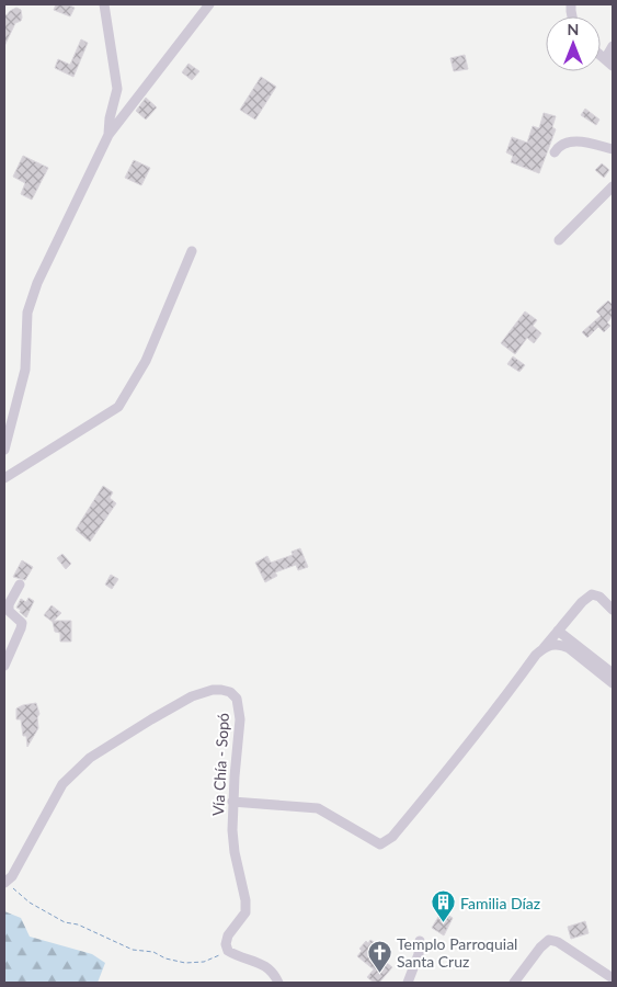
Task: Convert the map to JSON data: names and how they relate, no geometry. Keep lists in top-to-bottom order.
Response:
{
  "streets": {
    "street": ["Vía Chía - Sopó"]
  },
  "places": {
    "building": ["Familia Díaz"],
    "church": ["Templo Parroquial Santa Cruz"]
  },
  "north": "top"
}
